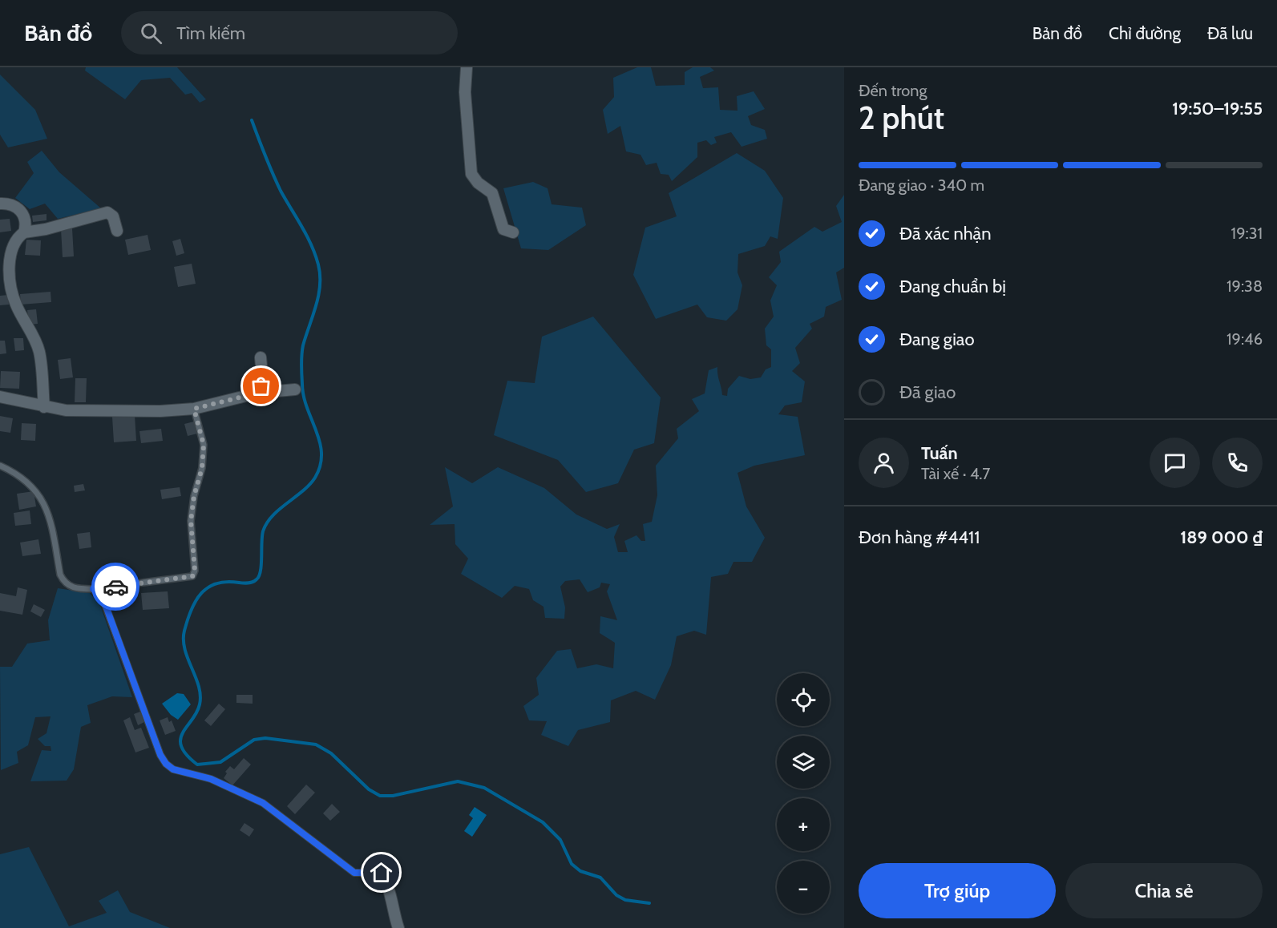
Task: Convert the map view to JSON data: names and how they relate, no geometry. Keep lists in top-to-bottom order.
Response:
{
  "page": {
    "header": "Bản đồ",
    "search": "Tìm kiếm",
    "nav": ["Bản đồ", "Chỉ đường", "Đã lưu"],
    "heading": ["2 phút", "Đến trong", "19:50–19:55"],
    "panel": [
      "Tuấn",
      "Tài xế · 4.7",
      "Đơn hàng #4411",
      "189 000 ₫"
    ],
    "bar": "Đang giao · 340 m",
    "list": [
      ["Đã xác nhận", "19:31"],
      ["Đang chuẩn bị", "19:38"],
      ["Đang giao", "19:46"],
      "Đã giao"
    ],
    "map_buttons": ["+", "−"],
    "buttons": ["Trợ giúp", "Chia sẻ"]
  }
}
